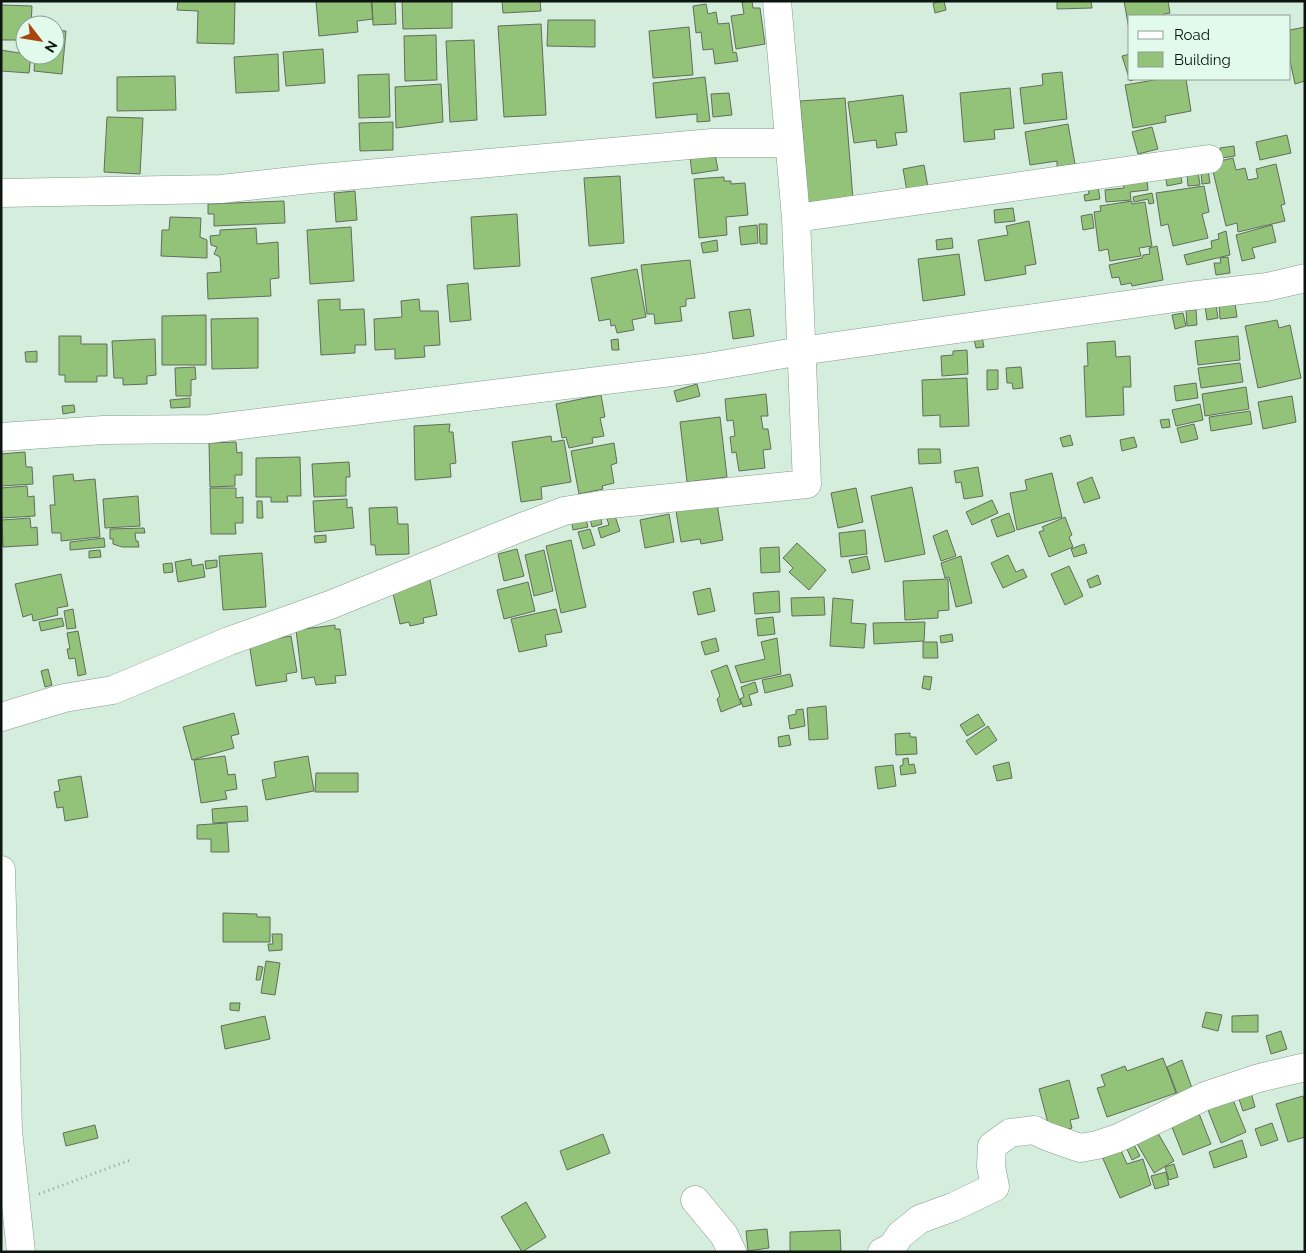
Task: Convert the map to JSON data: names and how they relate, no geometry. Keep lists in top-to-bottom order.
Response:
{
  "legend": ["Road", "Building"],
  "north": "bottom right"
}
